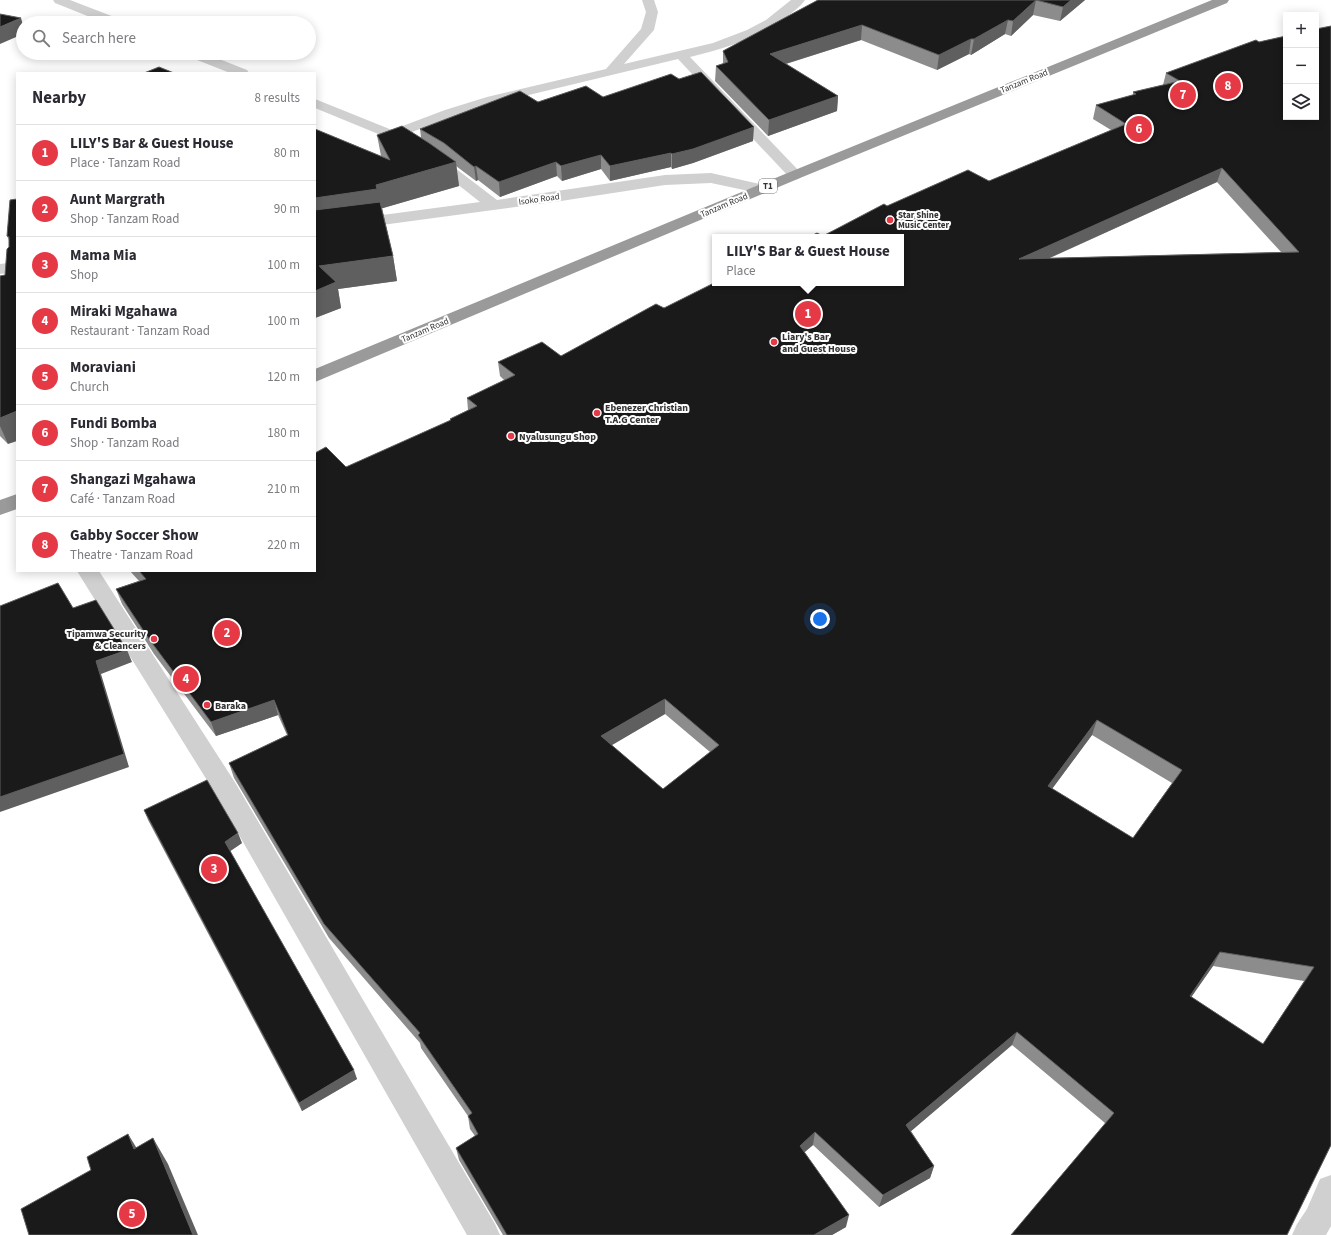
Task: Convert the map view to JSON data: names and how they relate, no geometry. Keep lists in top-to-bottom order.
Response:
{
  "streets": {
    "highway": ["Tanzam Road", "T1"],
    "street": ["Isoko Road"]
  },
  "crossings": [
    ["Tanzam Road", "Isoko Road"]
  ],
  "places": [
    "Star Shine Music Center",
    "Liary's Bar and Guest House",
    "Ebenezer Christian T.A.G Center",
    "Nyalusungu Shop",
    "Tipamwa Security & Cleancers",
    "Baraka"
  ],
  "page": {
    "map_buttons": ["+", "−"],
    "search": "Search here",
    "pins": [
      "8",
      "7",
      "6",
      "1",
      "2",
      "4",
      "3",
      "5"
    ],
    "heading": ["Nearby", "8 results"],
    "list": [
      {
        "mark": "1",
        "name": "LILY'S Bar & Guest House",
        "note": "Place · Tanzam Road",
        "value": "80 m"
      },
      {
        "mark": "2",
        "name": "Aunt Margrath",
        "note": "Shop · Tanzam Road",
        "value": "90 m"
      },
      {
        "mark": "3",
        "name": "Mama Mia",
        "note": "Shop",
        "value": "100 m"
      },
      {
        "mark": "4",
        "name": "Miraki Mgahawa",
        "note": "Restaurant · Tanzam Road",
        "value": "100 m"
      },
      {
        "mark": "5",
        "name": "Moraviani",
        "note": "Church",
        "value": "120 m"
      },
      {
        "mark": "6",
        "name": "Fundi Bomba",
        "note": "Shop · Tanzam Road",
        "value": "180 m"
      },
      {
        "mark": "7",
        "name": "Shangazi Mgahawa",
        "note": "Café · Tanzam Road",
        "value": "210 m"
      },
      {
        "mark": "8",
        "name": "Gabby Soccer Show",
        "note": "Theatre · Tanzam Road",
        "value": "220 m"
      }
    ],
    "popup": ["LILY'S Bar & Guest House", "Place"]
  }
}
